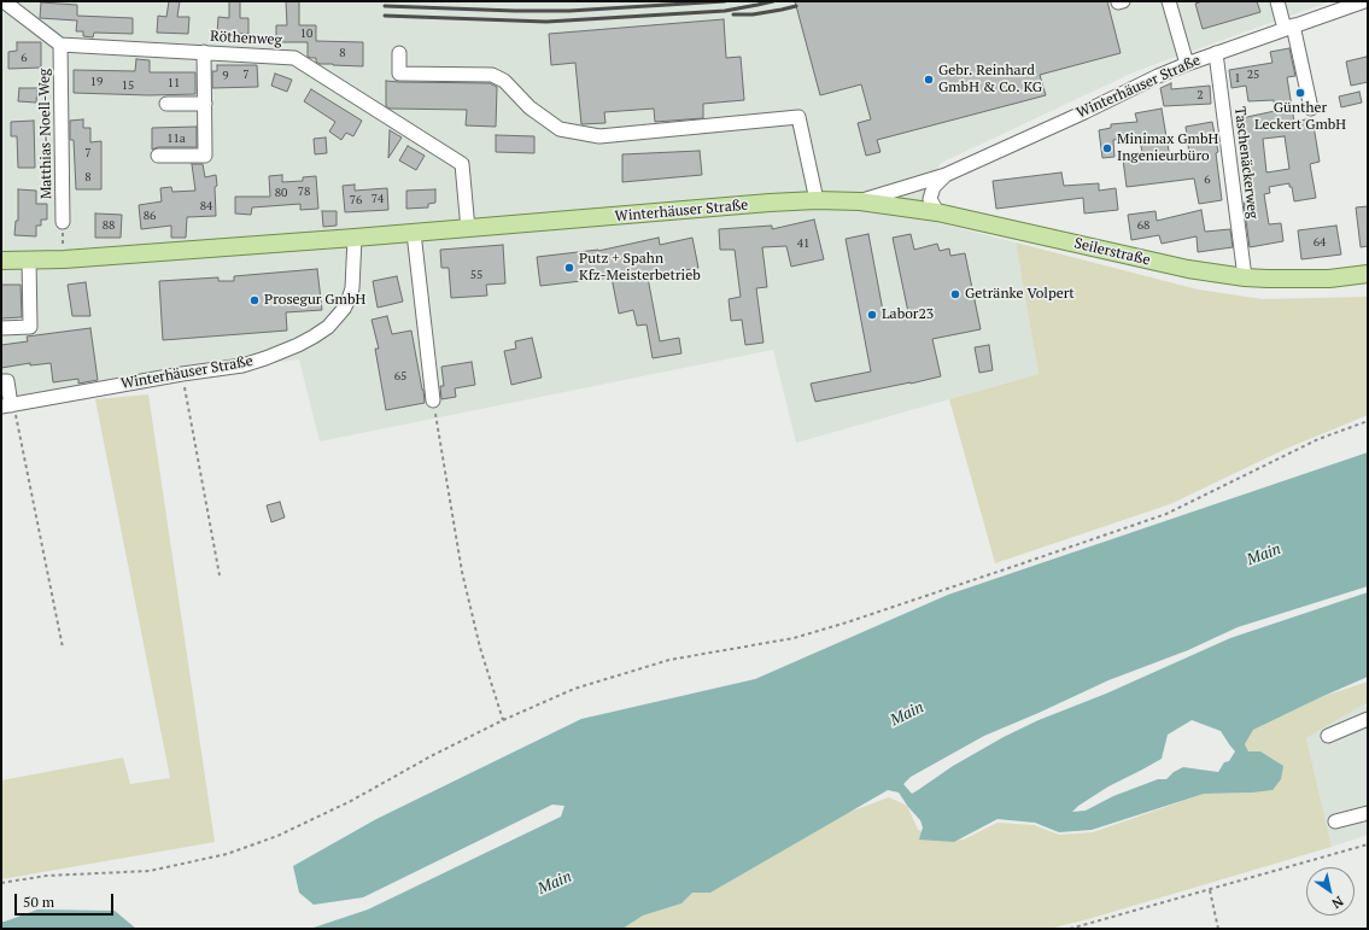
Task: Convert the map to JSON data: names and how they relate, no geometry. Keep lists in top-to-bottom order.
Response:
{
  "streets": {
    "main road": ["Winterhäuser Straße", "Seilerstraße"],
    "street": ["Röthenweg", "Matthias-Noell-Weg", "Taschenäckerweg"]
  },
  "crossings": [
    ["Röthenweg", "Winterhäuser Straße"],
    ["Röthenweg", "Matthias-Noell-Weg"],
    ["Winterhäuser Straße", "Taschenäckerweg"],
    ["Winterhäuser Straße", "Seilerstraße"],
    ["Taschenäckerweg", "Seilerstraße"]
  ],
  "water": ["Main"],
  "places": [
    "Gebr. Reinhard GmbH & Co. KG",
    "Günther Leckert GmbH",
    "Minimax GmbH Ingenieurbüro",
    "Putz + Spahn Kfz-Meisterbetrieb",
    "Getränke Volpert",
    "Prosegur GmbH",
    "Labor23"
  ],
  "house_numbers": [
    "10",
    "8",
    "6",
    "7",
    "25",
    "9",
    "1",
    "19",
    "11",
    "15",
    "2",
    "11a",
    "7",
    "8",
    "6",
    "78",
    "80",
    "74",
    "76",
    "84",
    "86",
    "88",
    "68",
    "64",
    "41",
    "55",
    "65"
  ],
  "scale_bar": "50 m",
  "north": "bottom right"
}
